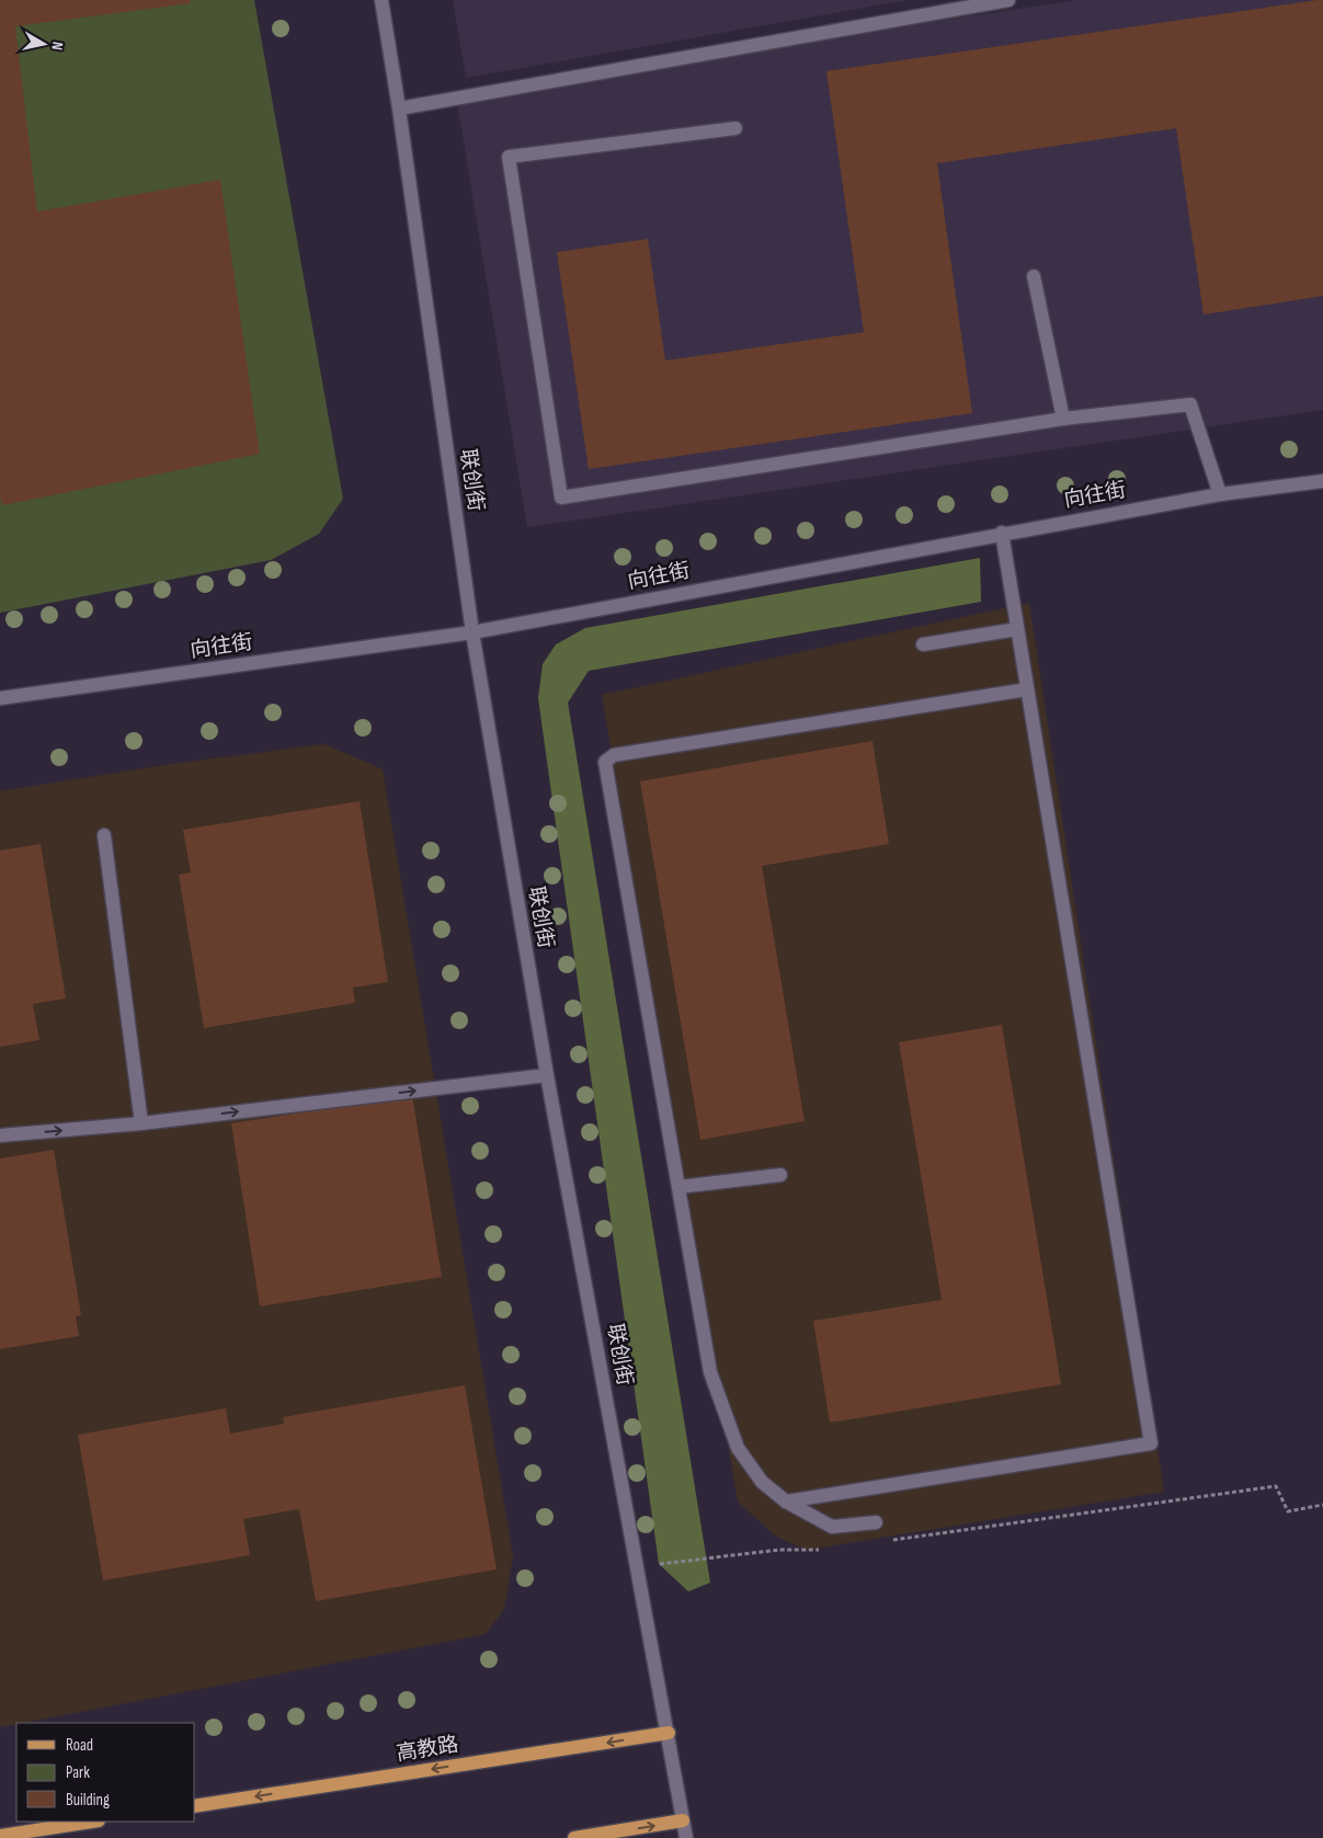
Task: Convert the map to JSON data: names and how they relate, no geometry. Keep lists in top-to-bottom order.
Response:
{
  "streets": {
    "main road": ["高教路"],
    "street": ["联创街", "向往街"]
  },
  "crossings": [
    ["联创街", "向往街"],
    ["联创街", "高教路"]
  ],
  "one_way": ["高教路"],
  "legend": ["Road", "Park", "Building"],
  "north": "right"
}
